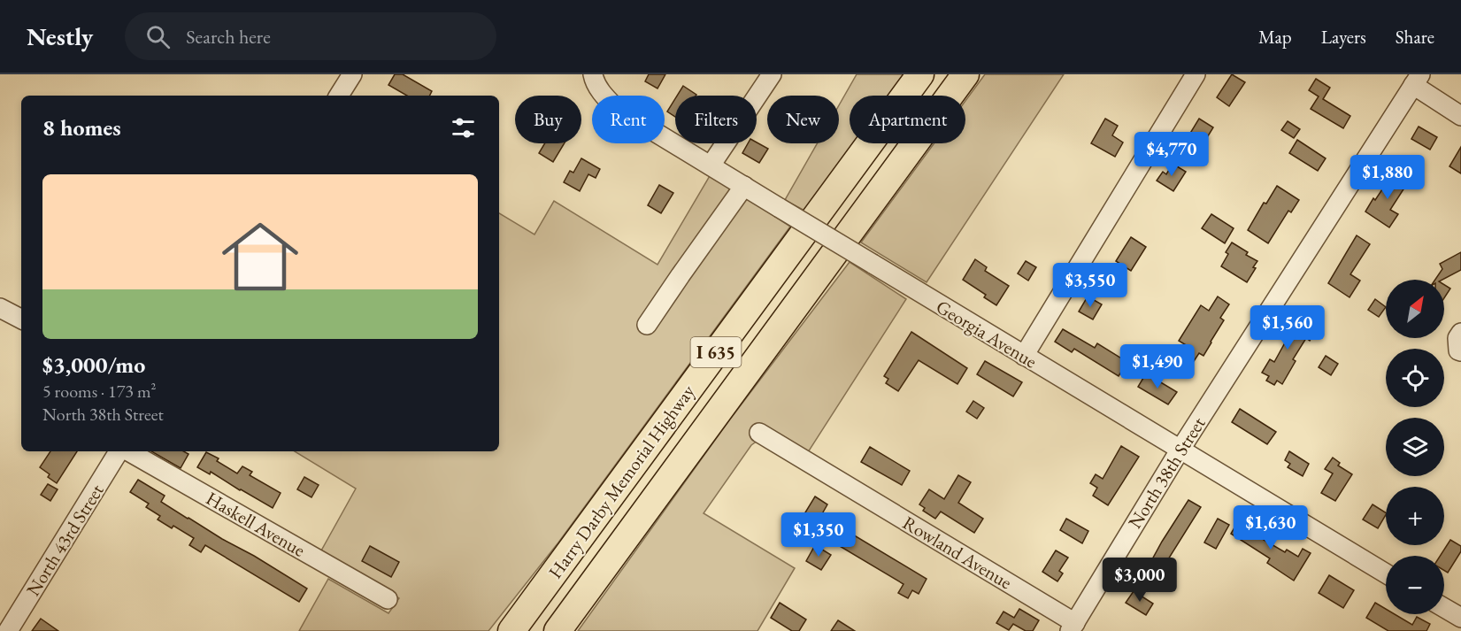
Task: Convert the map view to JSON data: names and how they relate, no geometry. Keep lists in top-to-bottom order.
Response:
{
  "streets": {
    "highway": ["I 635", "Harry Darby Memorial Highway"],
    "street": [
      "Georgia Avenue",
      "North 38th Street",
      "Haskell Avenue",
      "North 43rd Street",
      "Rowland Avenue"
    ]
  },
  "crossings": [
    ["Georgia Avenue", "North 38th Street"],
    ["North 38th Street", "Rowland Avenue"]
  ],
  "north": "top right",
  "page": {
    "header": "Nestly",
    "search": "Search here",
    "nav": ["Map", "Layers", "Share"],
    "chip": [
      "Buy",
      "Rent",
      "Filters",
      "New",
      "Apartment"
    ],
    "heading": "8 homes",
    "price": [
      "$4,770",
      "$1,880",
      "$3,550",
      "$1,560",
      "$1,490",
      "$1,630",
      "$1,350",
      "$3,000"
    ],
    "list": [
      {
        "name": "$3,000/mo",
        "note": "5 rooms · 173 m² · North 38th Street"
      }
    ],
    "map_buttons": ["+", "−"]
  }
}
